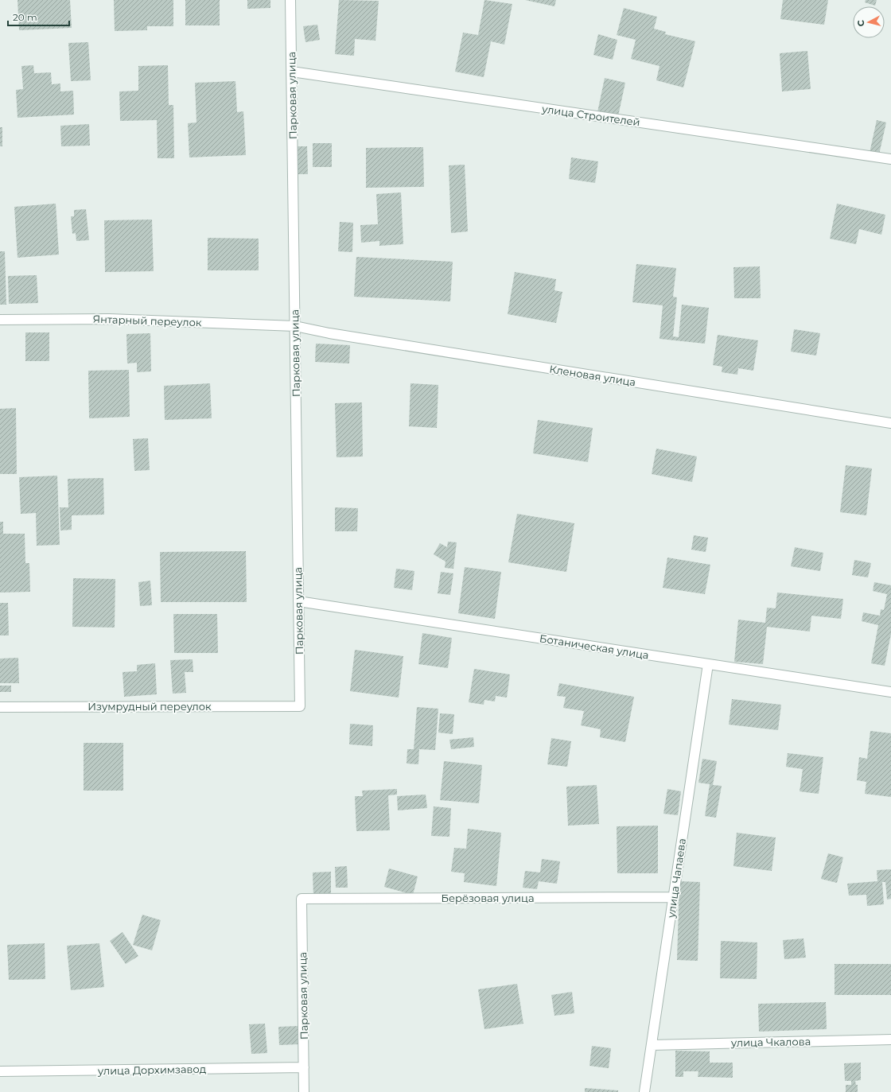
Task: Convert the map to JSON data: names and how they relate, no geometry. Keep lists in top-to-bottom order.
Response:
{
  "streets": {
    "street": [
      "Парковая улица",
      "улица Строителей",
      "Янтарный переулок",
      "Кленовая улица",
      "Ботаническая улица",
      "Изумрудный переулок",
      "улица Чапаева",
      "Берёзовая улица",
      "улица Чкалова",
      "улица Дорхимзавод"
    ]
  },
  "crossings": [
    ["Парковая улица", "улица Строителей"],
    ["Парковая улица", "Янтарный переулок"],
    ["Парковая улица", "Кленовая улица"],
    ["Парковая улица", "Ботаническая улица"],
    ["Парковая улица", "Изумрудный переулок"],
    ["Парковая улица", "Берёзовая улица"],
    ["Парковая улица", "улица Дорхимзавод"],
    ["Янтарный переулок", "Кленовая улица"],
    ["Ботаническая улица", "улица Чапаева"],
    ["улица Чапаева", "Берёзовая улица"],
    ["улица Чапаева", "улица Чкалова"]
  ],
  "scale_bar": "20 m",
  "north": "left"
}
